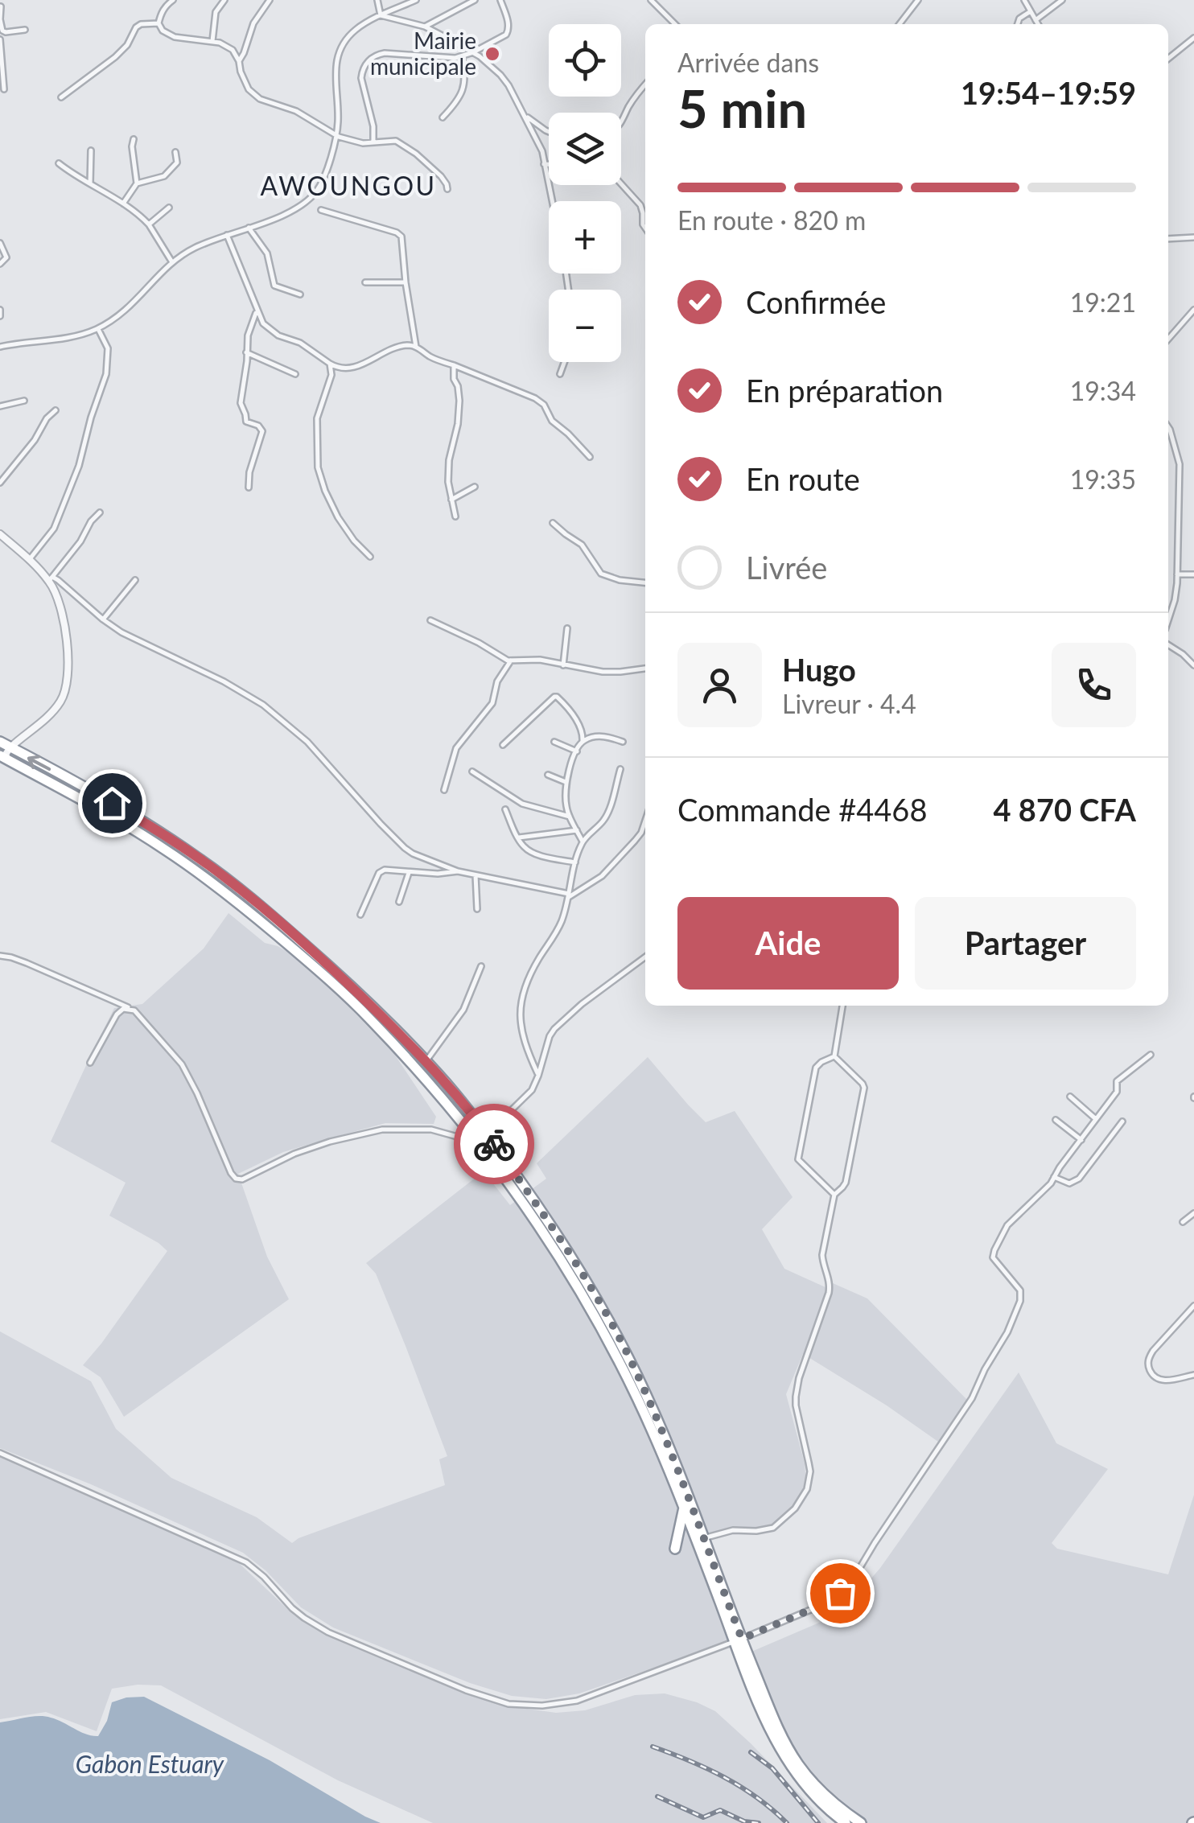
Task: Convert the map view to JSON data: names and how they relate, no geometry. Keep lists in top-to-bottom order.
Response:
{
  "districts": ["AWOUNGOU"],
  "water": ["Gabon Estuary"],
  "places": ["Mairie municipale"],
  "page": {
    "map_buttons": ["+", "−"],
    "heading": ["5 min", "Arrivée dans", "19:54–19:59"],
    "panel": [
      "Hugo",
      "Livreur · 4.4",
      "Commande #4468",
      "4 870 CFA"
    ],
    "bar": "En route · 820 m",
    "list": [
      ["Confirmée", "19:21"],
      ["En préparation", "19:34"],
      ["En route", "19:35"],
      "Livrée"
    ],
    "buttons": ["Aide", "Partager"]
  }
}
